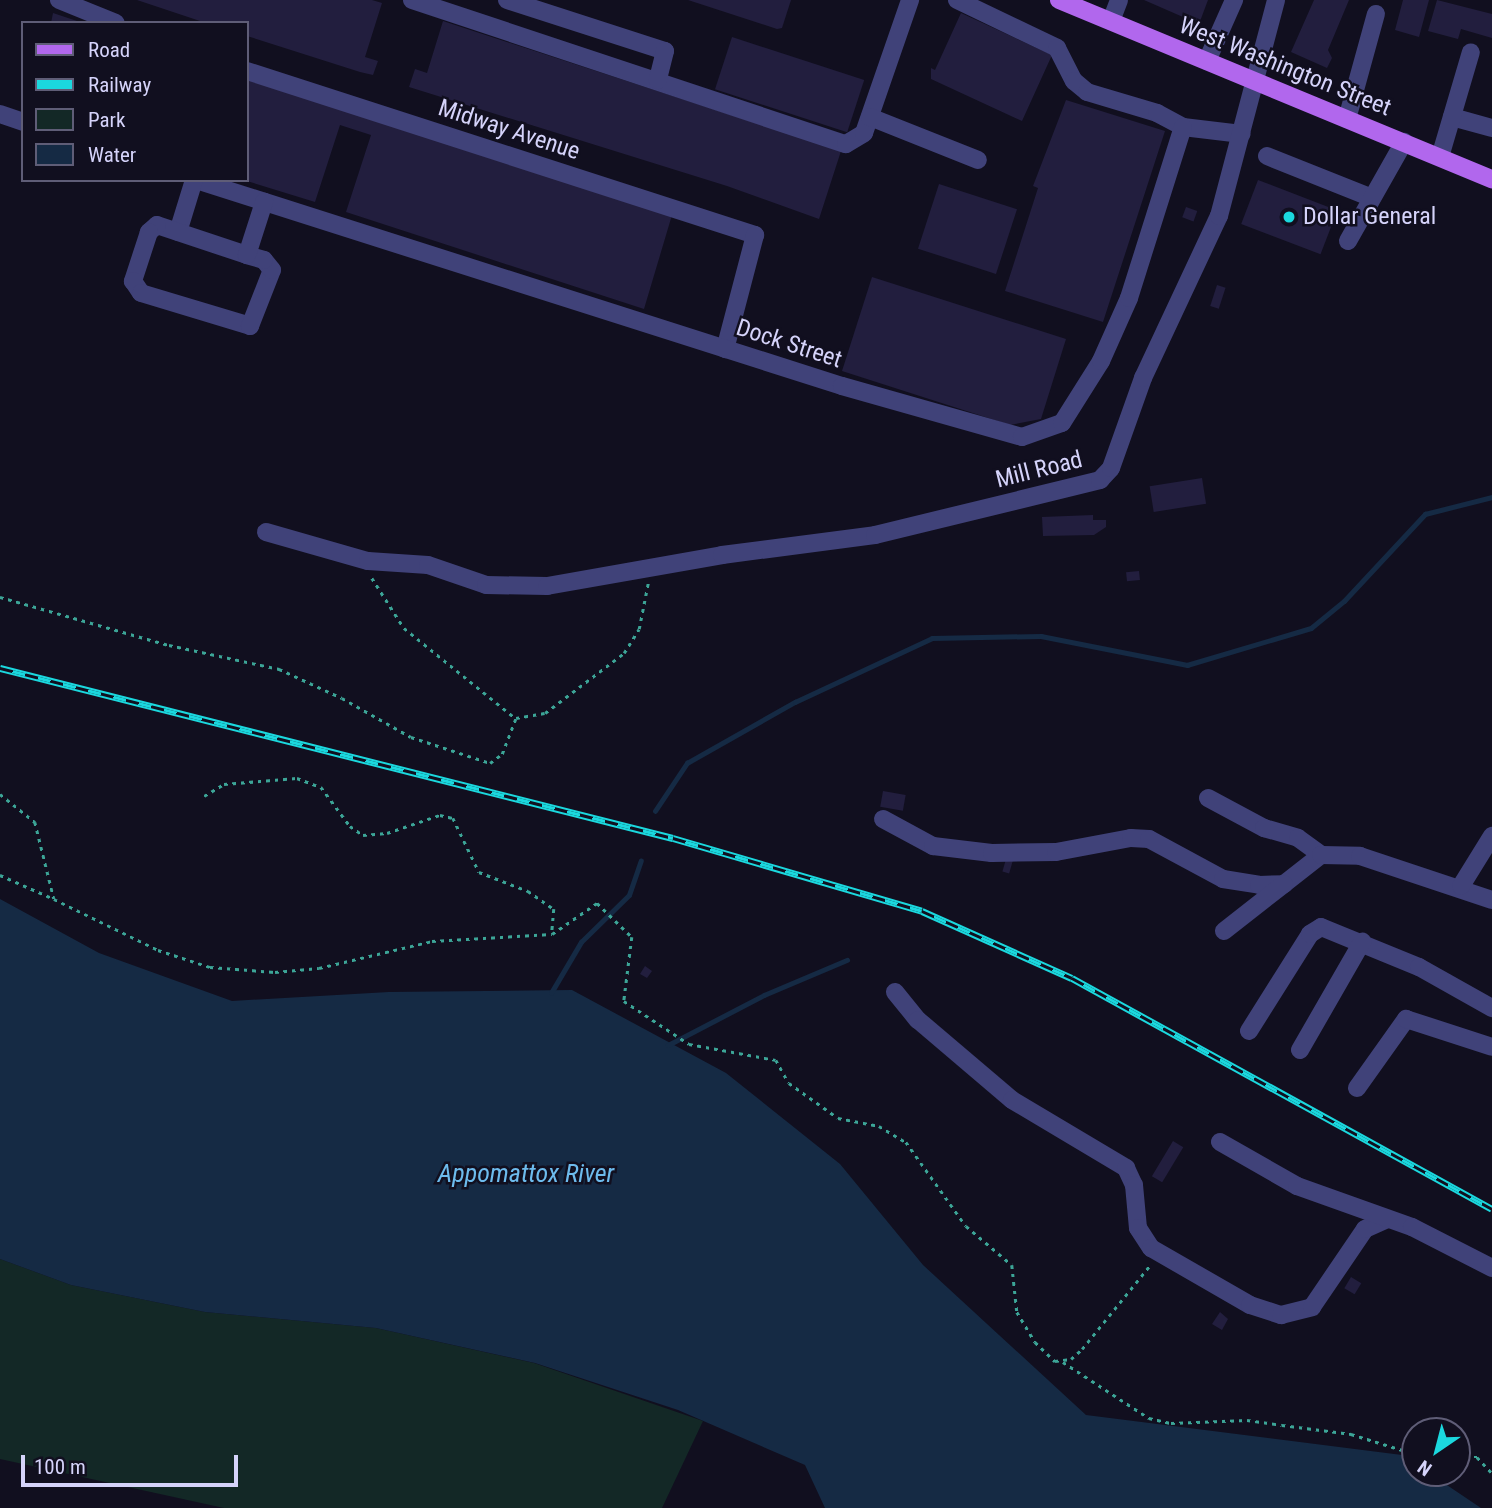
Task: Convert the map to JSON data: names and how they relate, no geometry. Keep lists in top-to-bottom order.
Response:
{
  "streets": {
    "main road": ["West Washington Street"],
    "street": ["Midway Avenue", "Dock Street", "Mill Road"]
  },
  "crossings": [
    ["West Washington Street", "Mill Road"],
    ["Midway Avenue", "Dock Street"]
  ],
  "water": ["Appomattox River"],
  "places": ["Dollar General"],
  "legend": [
    "Road",
    "Railway",
    "Park",
    "Water"
  ],
  "scale_bar": "100 m",
  "north": "bottom left"
}
